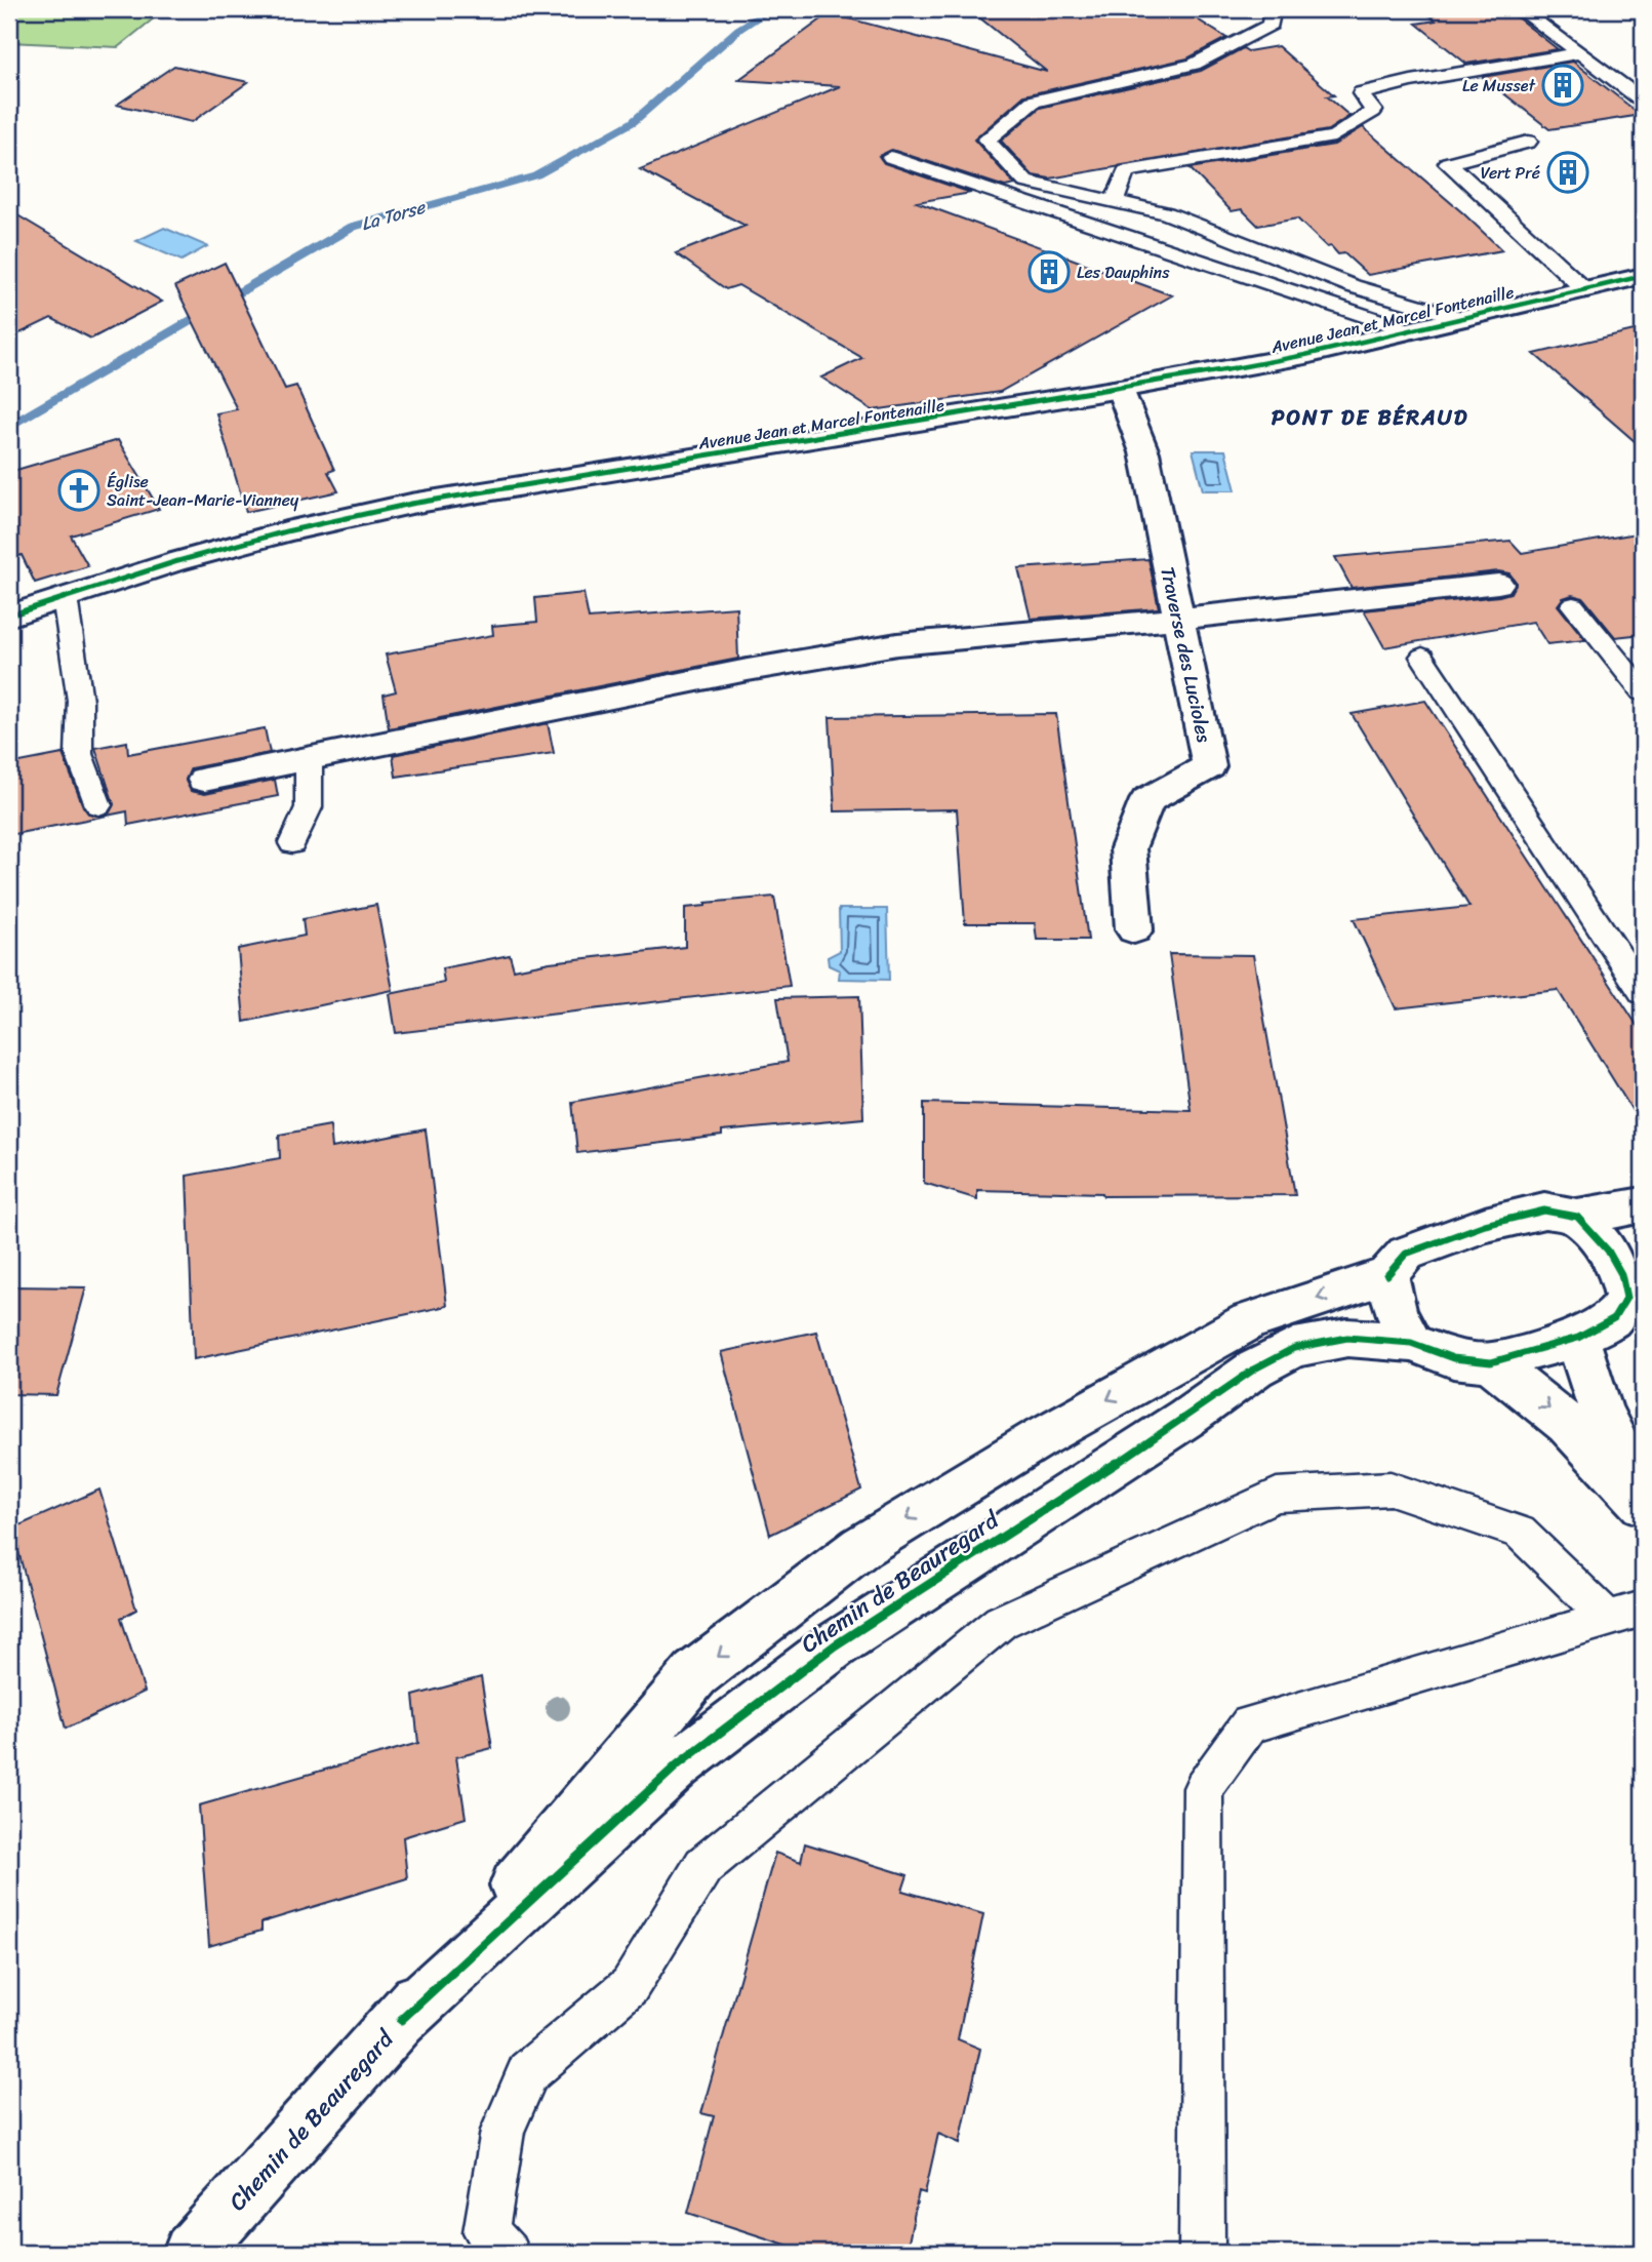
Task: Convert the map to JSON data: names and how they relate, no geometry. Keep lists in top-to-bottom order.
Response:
{
  "streets": {
    "street": ["Avenue Jean et Marcel Fontenaille", "Traverse des Lucioles", "Chemin de Beauregard"]
  },
  "crossings": [
    ["Avenue Jean et Marcel Fontenaille", "Traverse des Lucioles"]
  ],
  "districts": ["PONT DE BÉRAUD"],
  "water": ["La Torse"],
  "places": {
    "building": ["Le Musset", "Vert Pré", "Les Dauphins"],
    "church": ["Église Saint-Jean-Marie-Vianney"]
  }
}
